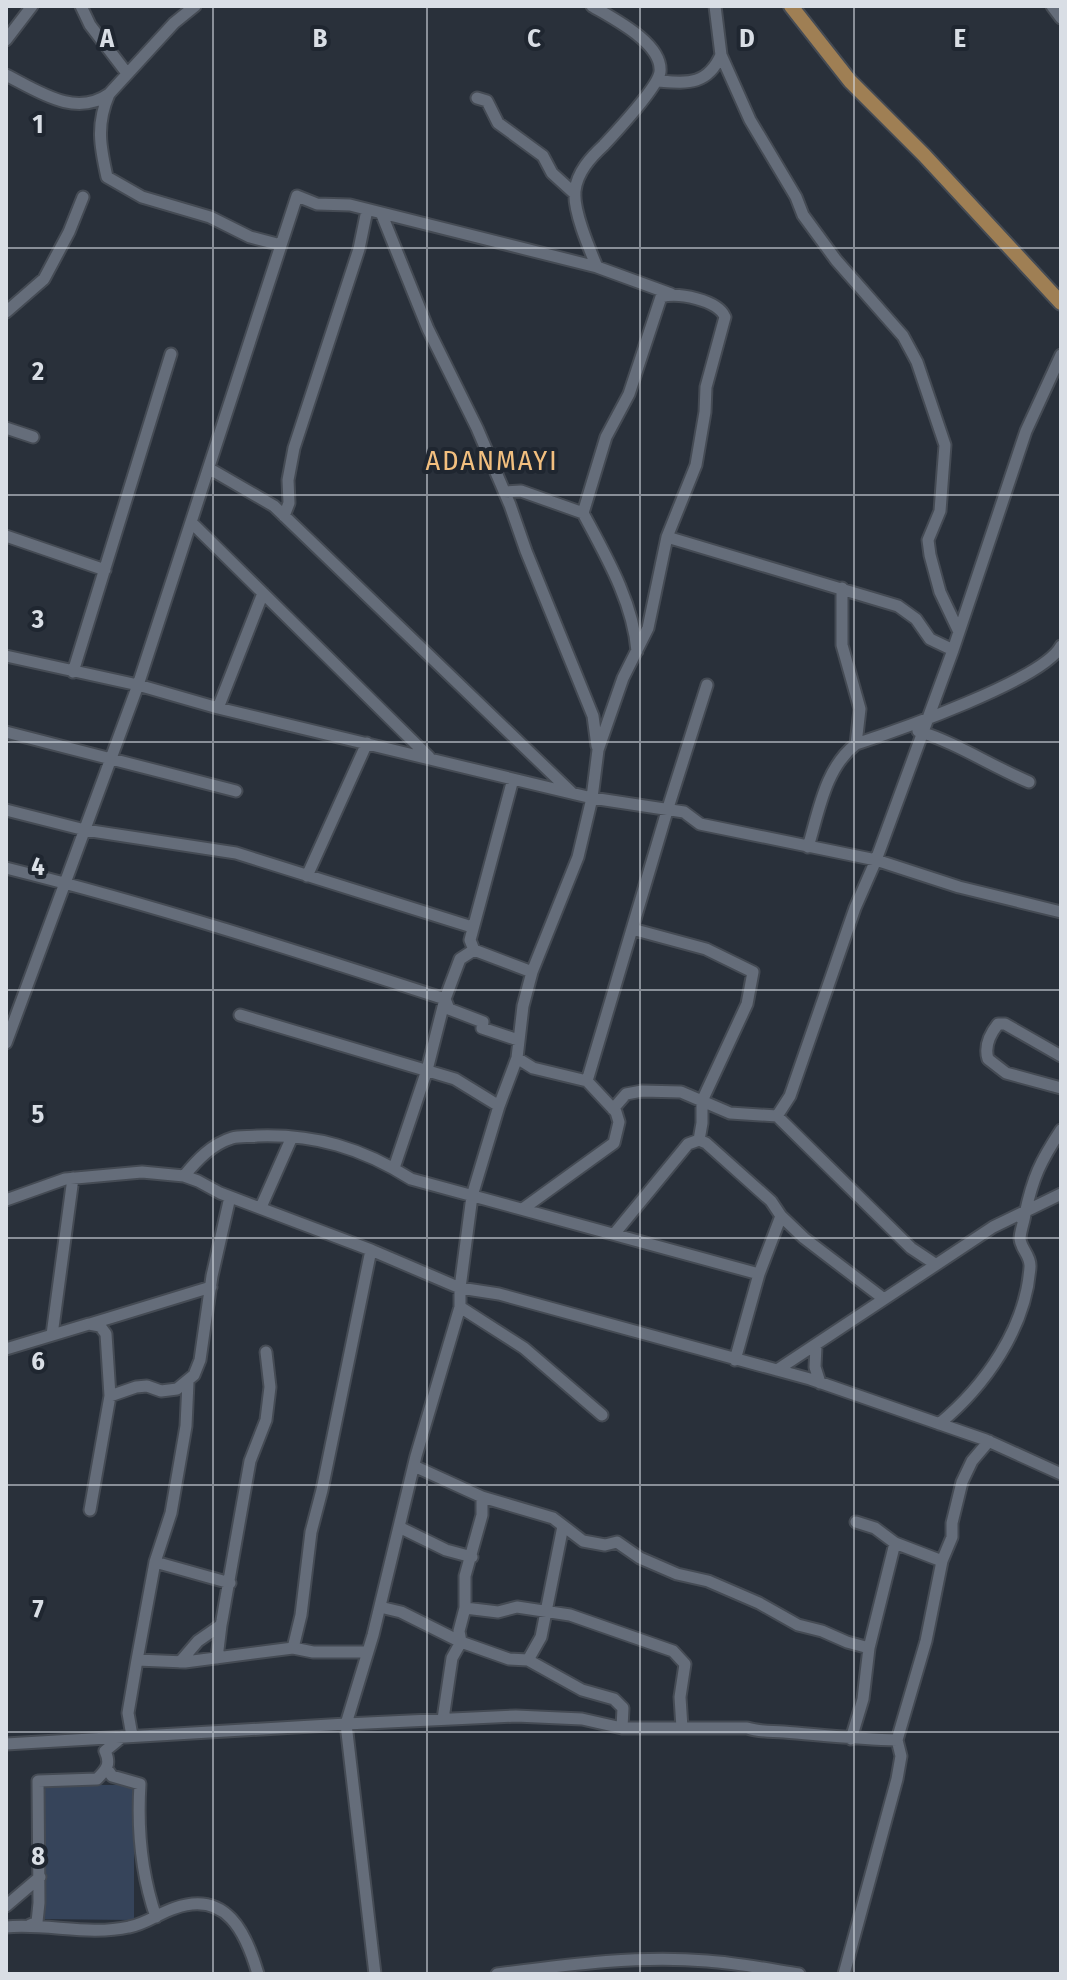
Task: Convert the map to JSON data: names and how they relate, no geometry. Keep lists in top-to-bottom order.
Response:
{
  "districts": ["ADANMAYI"],
  "grid": {
    "columns": [
      "A",
      "B",
      "C",
      "D",
      "E"
    ],
    "rows": [
      "1",
      "2",
      "3",
      "4",
      "5",
      "6",
      "7",
      "8"
    ]
  }
}
